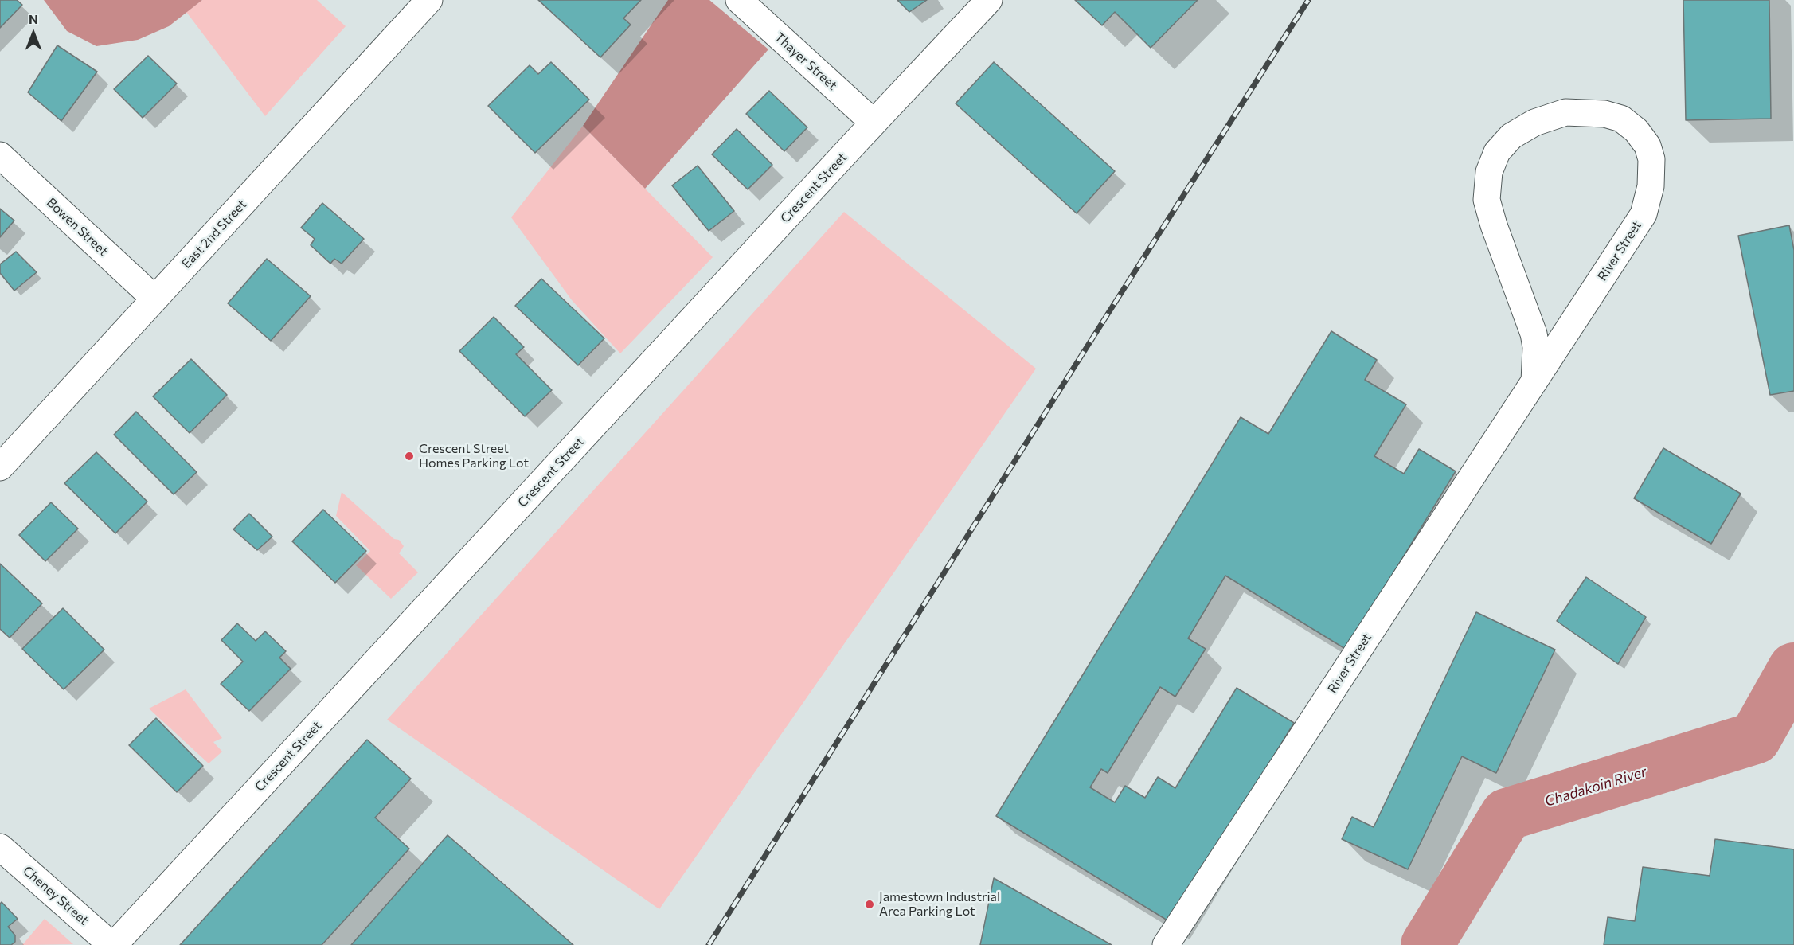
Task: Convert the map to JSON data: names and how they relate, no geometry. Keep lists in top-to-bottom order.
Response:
{
  "streets": {
    "street": [
      "Thayer Street",
      "Crescent Street",
      "Bowen Street",
      "East 2nd Street",
      "River Street",
      "Cheney Street"
    ]
  },
  "crossings": [
    ["Thayer Street", "Crescent Street"],
    ["Crescent Street", "Cheney Street"],
    ["Bowen Street", "East 2nd Street"]
  ],
  "water": ["Chadakoin River"],
  "places": ["Crescent Street Homes Parking Lot", "Jamestown Industrial Area Parking Lot"],
  "north": "top"
}
